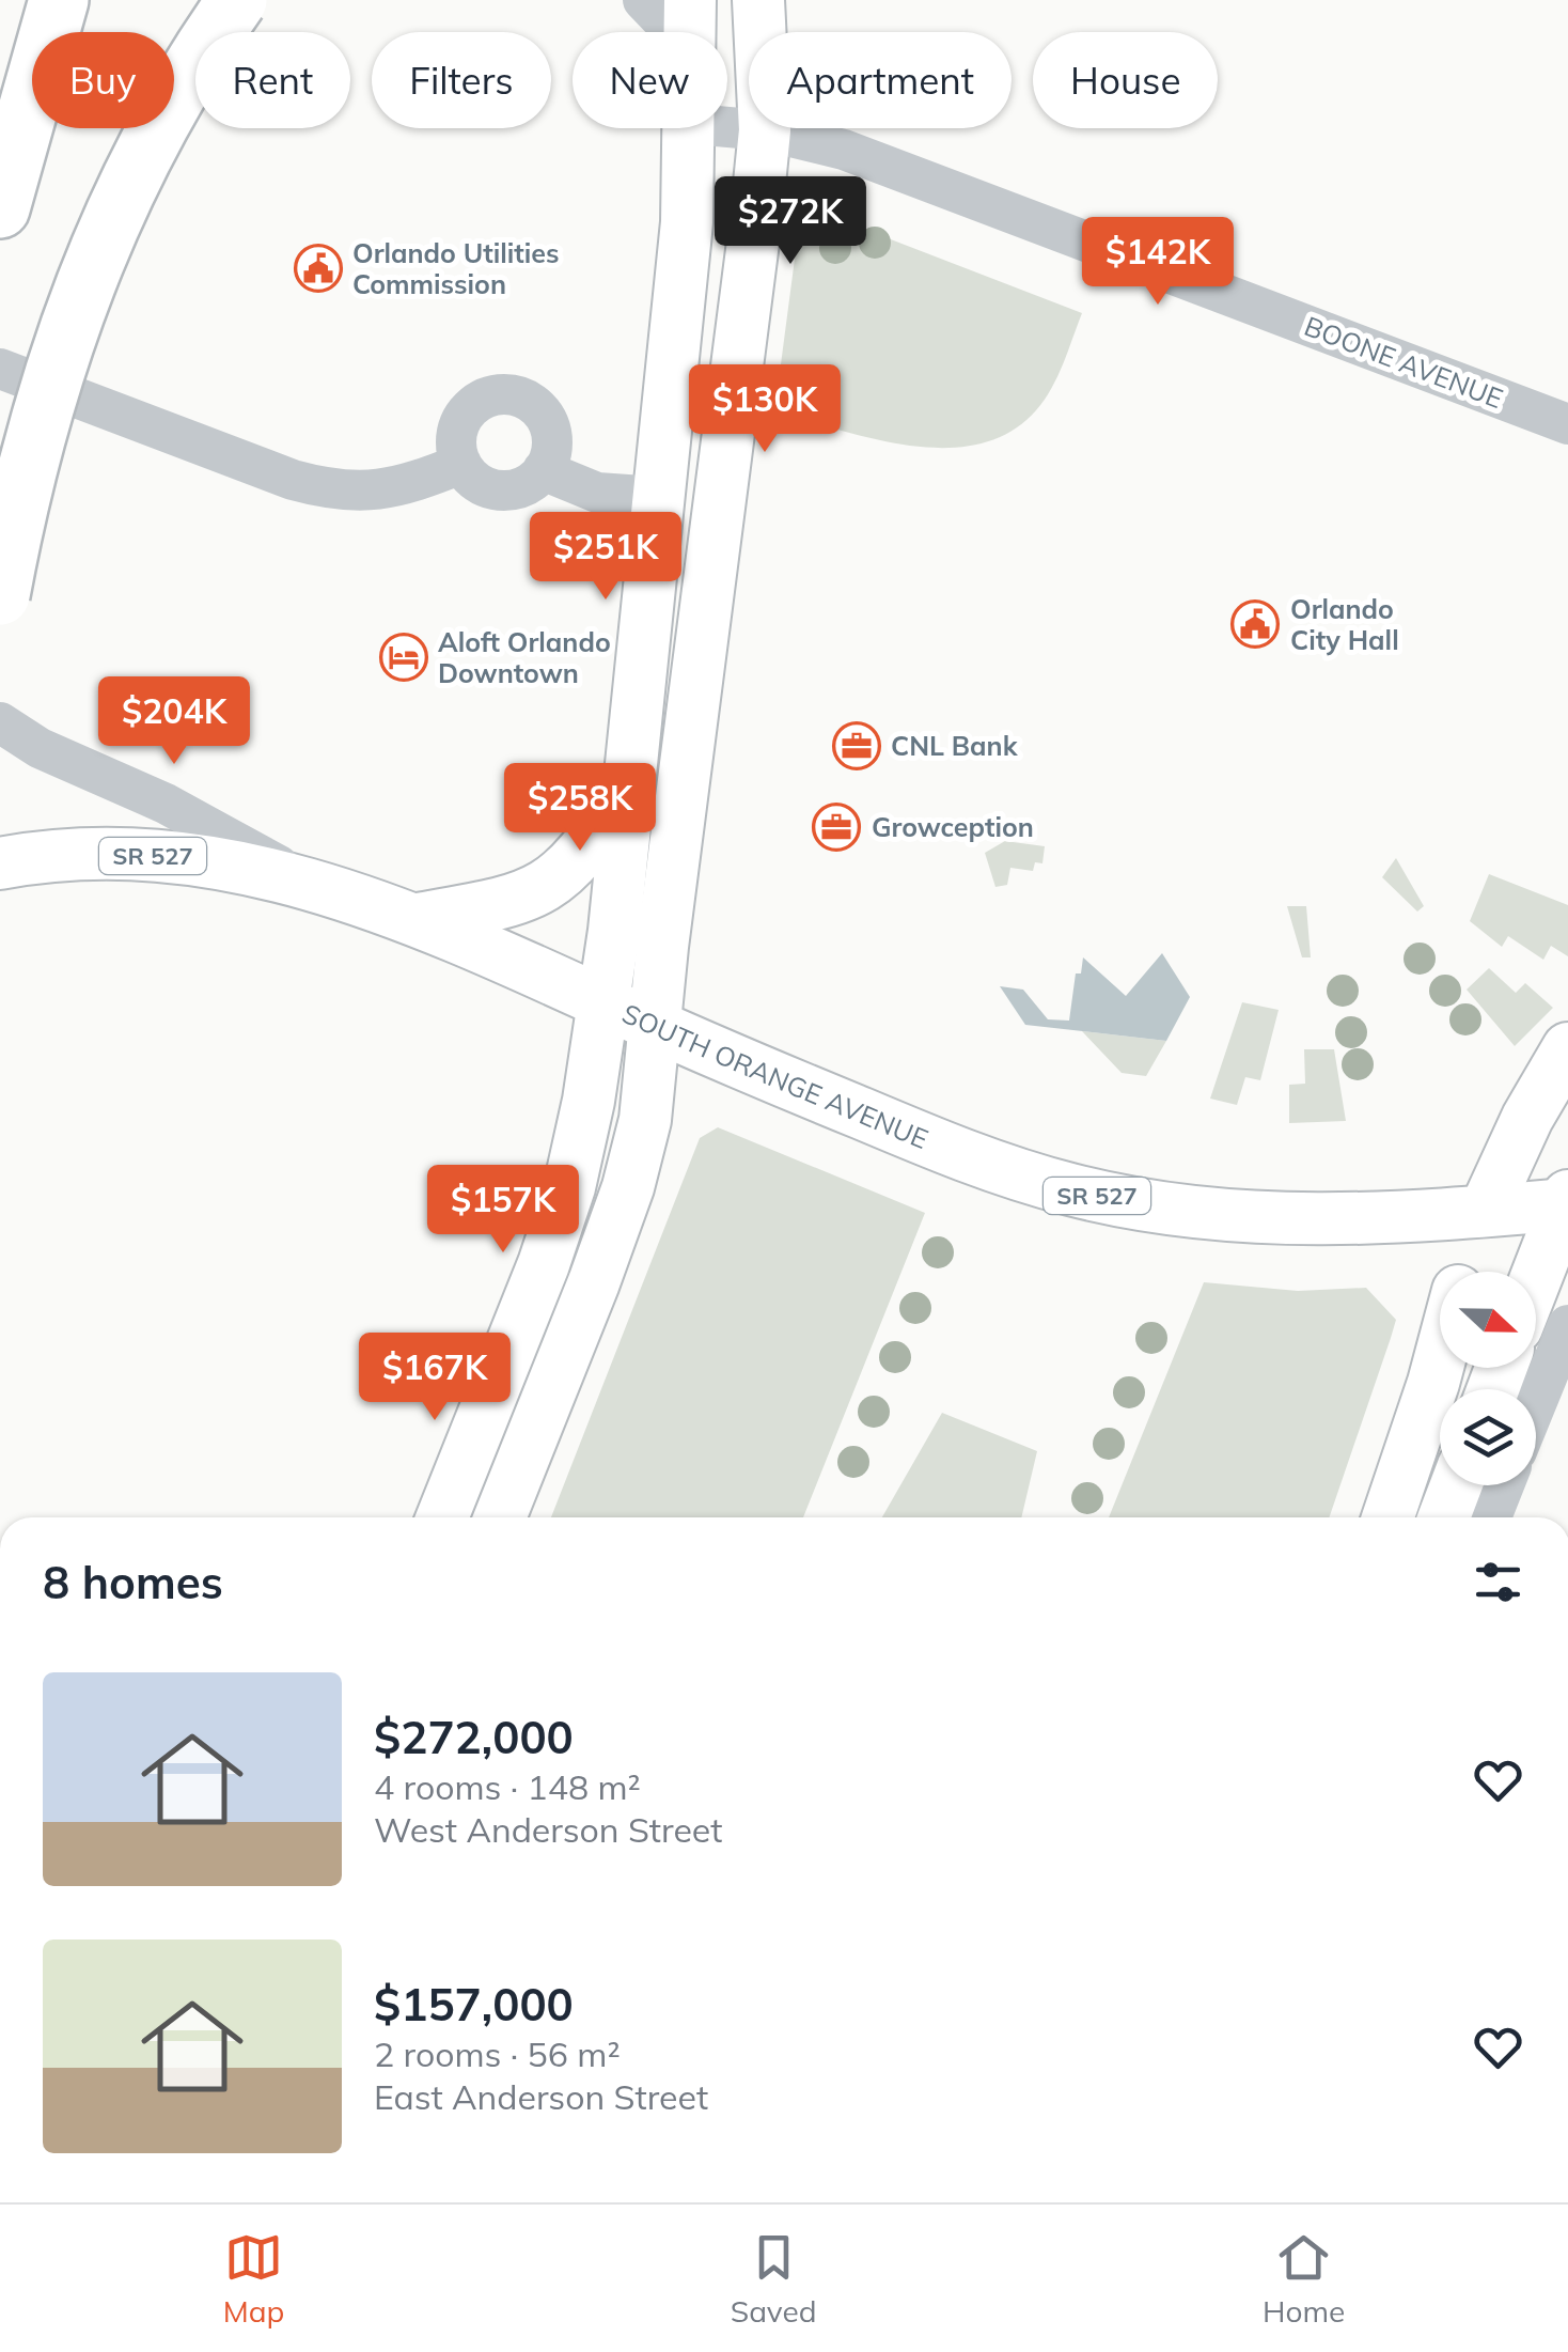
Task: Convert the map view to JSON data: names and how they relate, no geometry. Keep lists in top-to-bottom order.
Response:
{
  "streets": {
    "main road": ["SR 527", "SOUTH ORANGE AVENUE"],
    "street": ["BOONE AVENUE"]
  },
  "places": {
    "public building": ["Orlando Utilities Commission", "Orlando City Hall"],
    "hotel": ["Aloft Orlando Downtown"],
    "office": ["CNL Bank", "Growception"]
  },
  "north": "right",
  "page": {
    "chip": [
      "Buy",
      "Rent",
      "Filters",
      "New",
      "Apartment",
      "House"
    ],
    "price": [
      "$272K",
      "$142K",
      "$130K",
      "$251K",
      "$204K",
      "$258K",
      "$157K",
      "$167K"
    ],
    "heading": "8 homes",
    "list": [
      {
        "name": "$272,000",
        "note": "4 rooms · 148 m² · West Anderson Street"
      },
      {
        "name": "$157,000",
        "note": "2 rooms · 56 m² · East Anderson Street"
      }
    ],
    "tabs": ["Map", "Saved", "Home"]
  }
}
